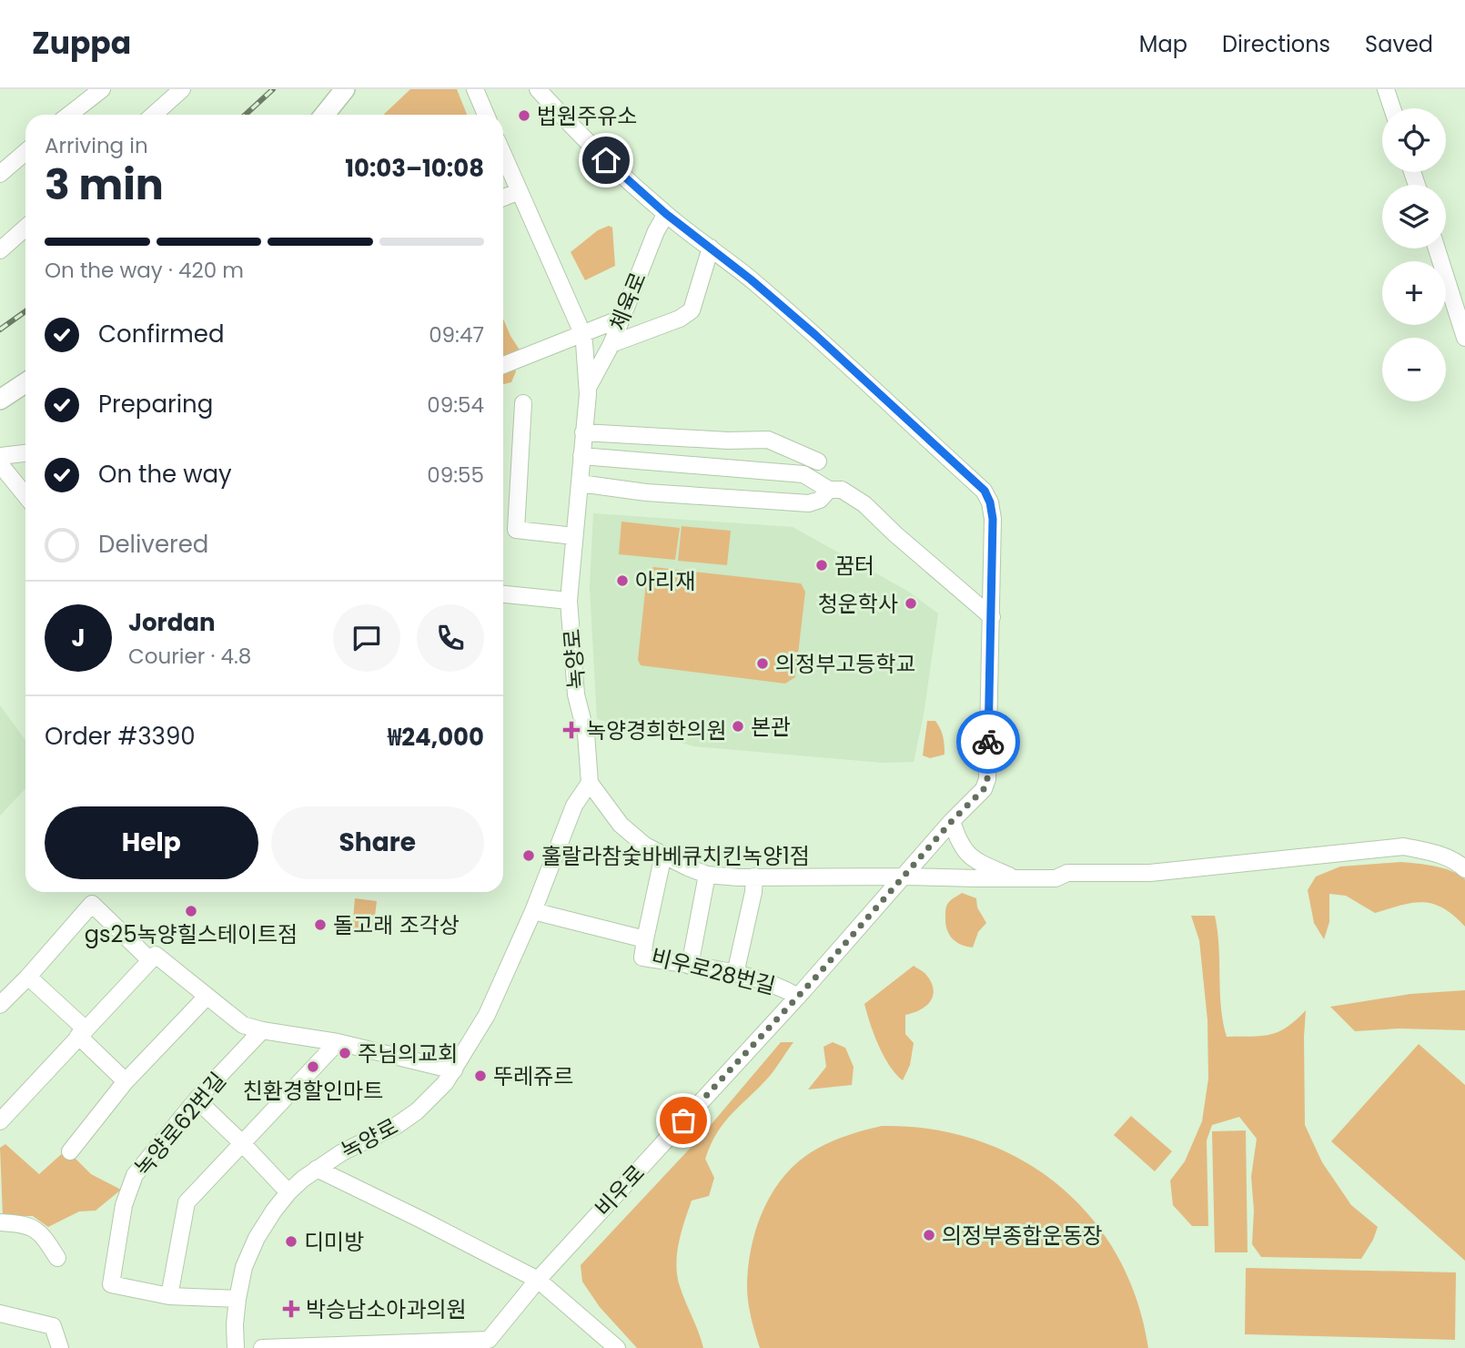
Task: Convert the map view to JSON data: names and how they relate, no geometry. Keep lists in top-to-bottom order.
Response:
{
  "streets": {
    "street": [
      "체육로",
      "녹양로",
      "비우로28번길",
      "녹양로62번길",
      "비우로"
    ]
  },
  "crossings": [
    ["체육로", "녹양로"],
    ["녹양로", "비우로28번길"],
    ["녹양로", "녹양로62번길"],
    ["녹양로", "비우로"],
    ["비우로28번길", "비우로"]
  ],
  "places": {
    "other": [
      "법원주유소",
      "꿈터",
      "아리재",
      "청운학사",
      "의정부고등학교",
      "본관",
      "훌랄라참숯바베큐치킨녹양1점",
      "gs25녹양힐스테이트점",
      "돌고래 조각상",
      "주님의교회",
      "친환경할인마트",
      "뚜레쥬르",
      "의정부종합운동장",
      "디미방"
    ],
    "health": ["녹양경희한의원", "박승남소아과의원"]
  },
  "page": {
    "header": "Zuppa",
    "nav": ["Map", "Directions", "Saved"],
    "map_buttons": ["+", "−"],
    "heading": ["3 min", "Arriving in", "10:03–10:08"],
    "panel": [
      "Jordan",
      "Courier · 4.8",
      "Order #3390",
      "₩24,000"
    ],
    "bar": "On the way · 420 m",
    "list": [
      ["Confirmed", "09:47"],
      ["Preparing", "09:54"],
      ["On the way", "09:55"],
      "Delivered"
    ],
    "round": "J",
    "buttons": ["Help", "Share"]
  }
}
